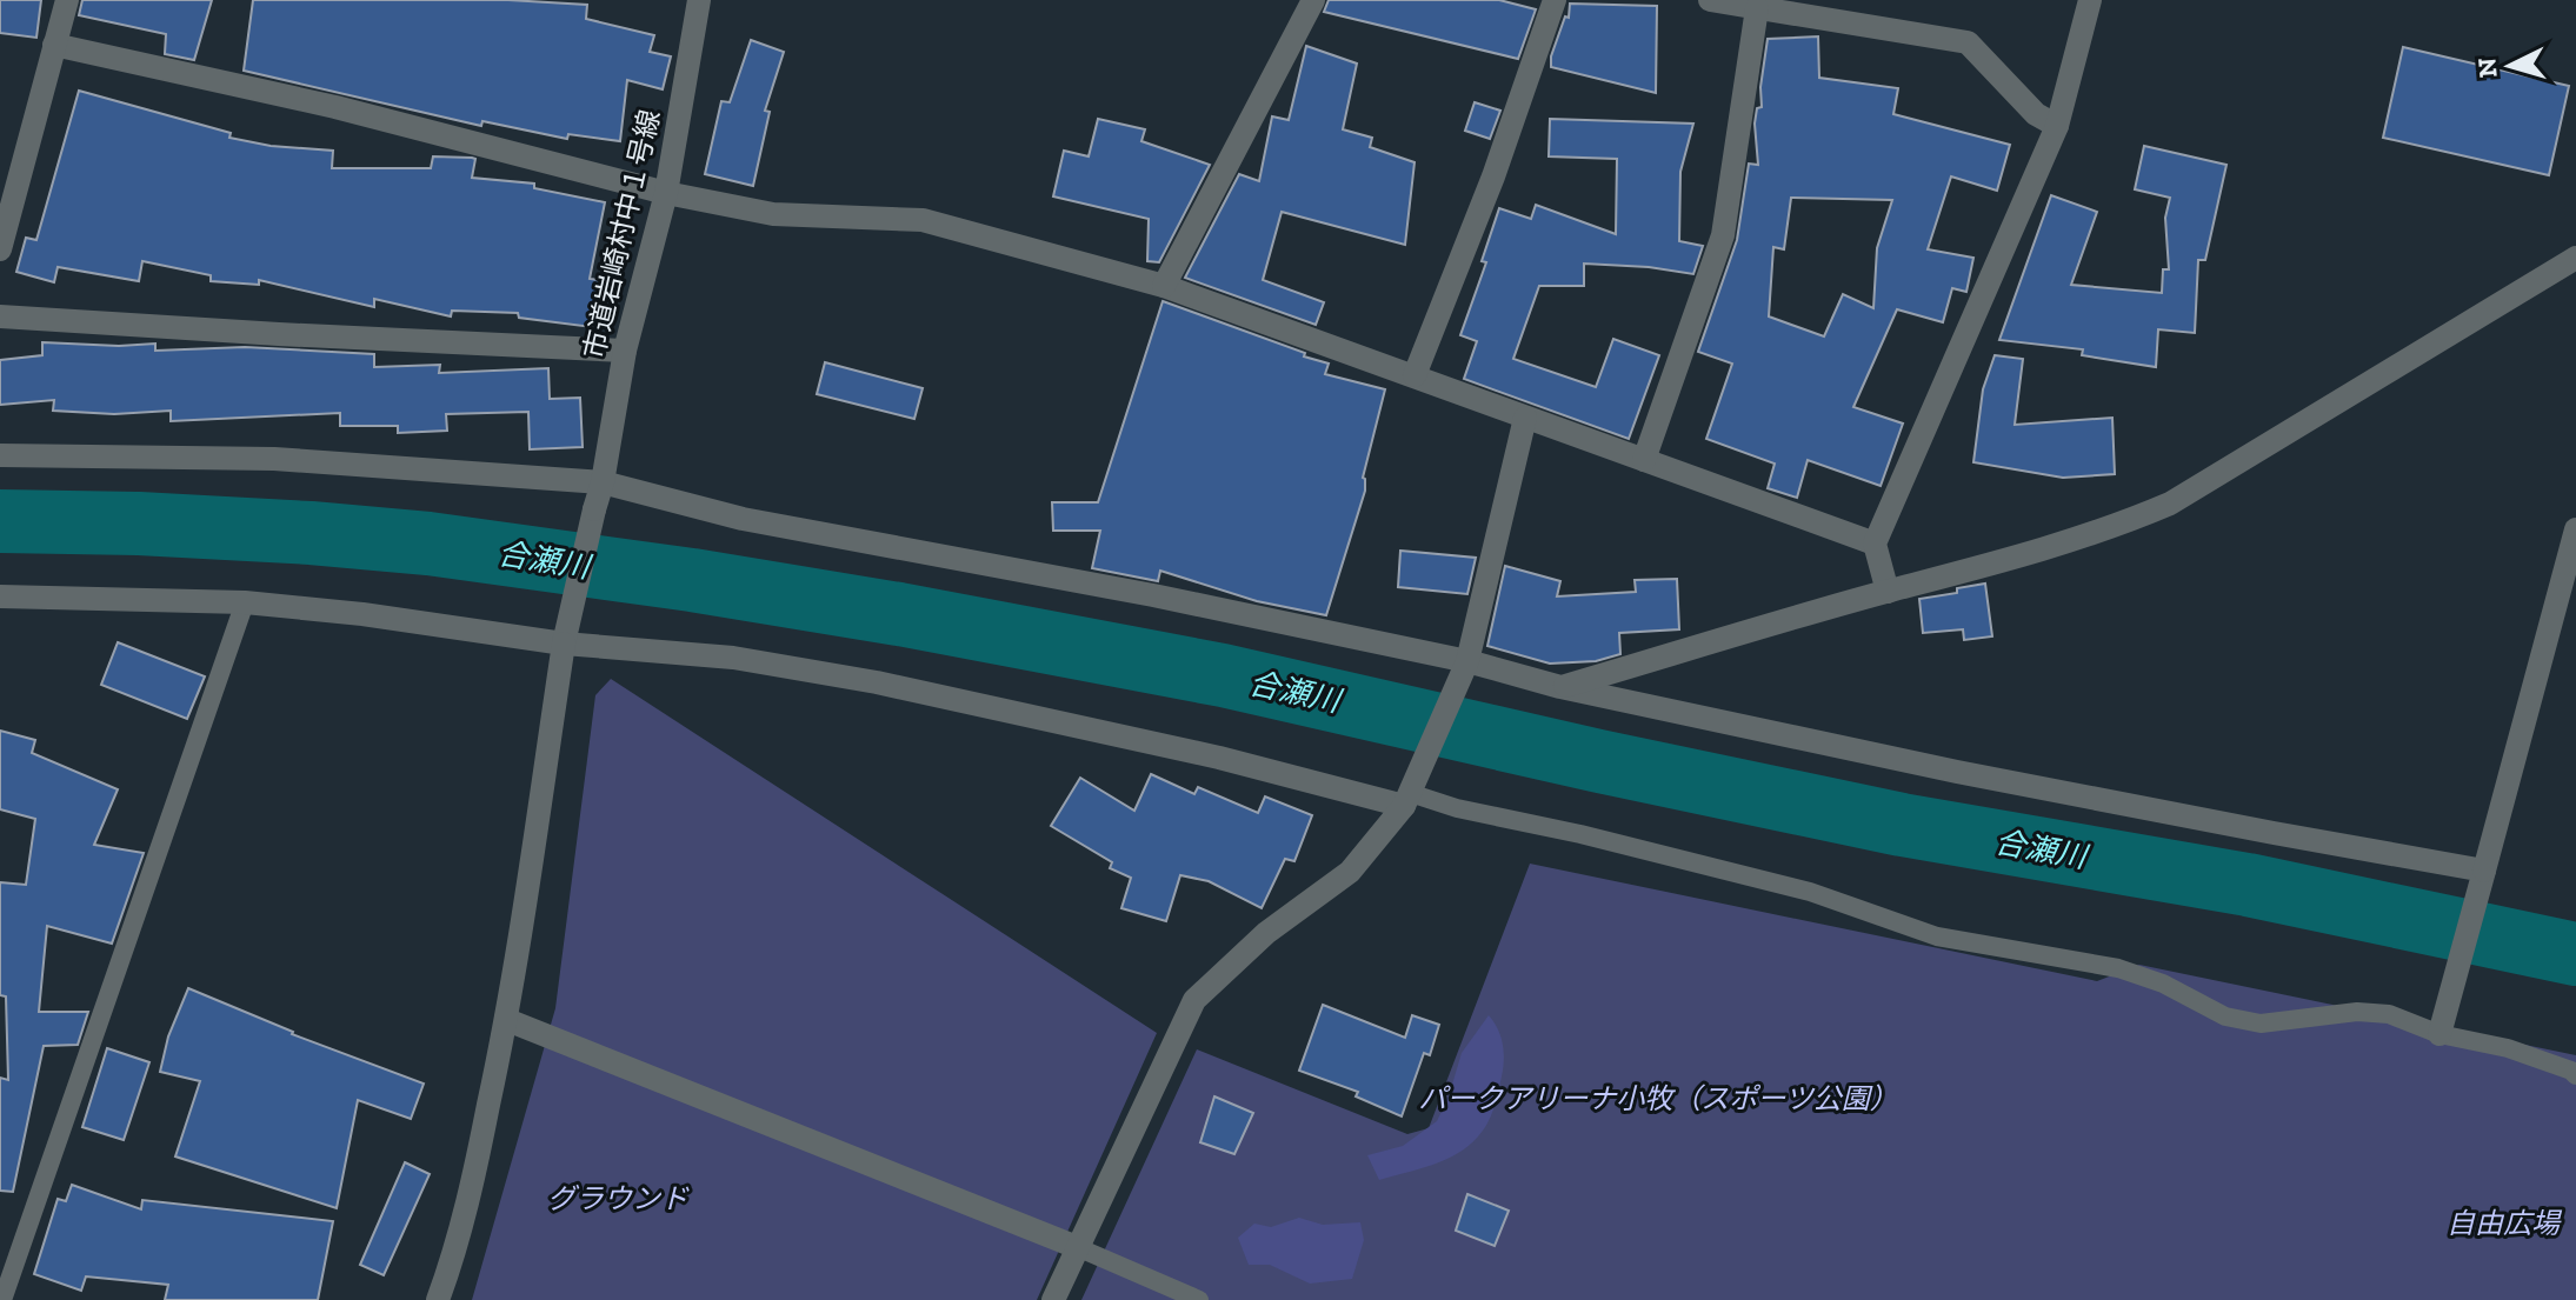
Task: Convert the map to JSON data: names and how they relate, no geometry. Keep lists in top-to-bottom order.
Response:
{
  "streets": {
    "street": ["市道岩崎村中１号線"]
  },
  "water": ["合瀬川"],
  "parks": ["パークアリーナ小牧（スポーツ公園）", "グラウンド", "自由広場"],
  "north": "left"
}
